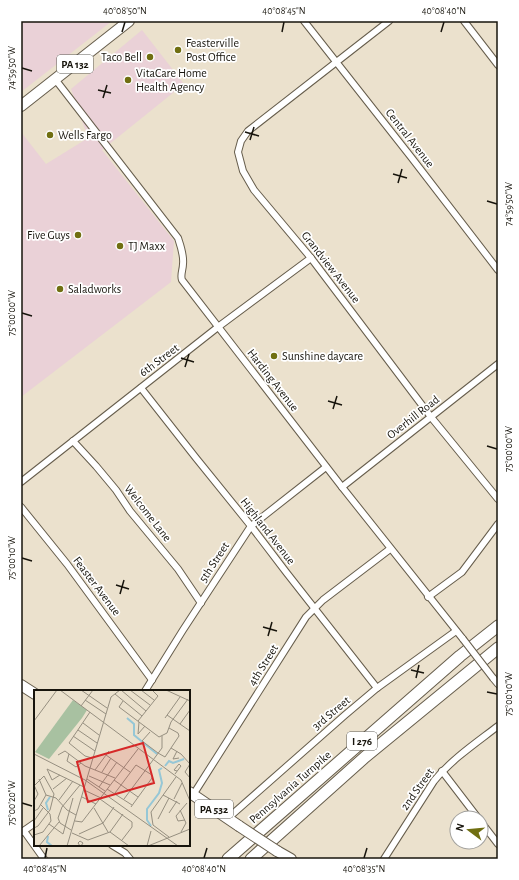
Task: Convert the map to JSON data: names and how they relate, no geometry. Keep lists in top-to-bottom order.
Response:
{
  "streets": {
    "highway": ["I 276", "Pennsylvania Turnpike"],
    "main road": ["PA 132", "PA 532"],
    "street": [
      "Central Avenue",
      "Grandview Avenue",
      "6th Street",
      "Harding Avenue",
      "Overhill Road",
      "Welcome Lane",
      "Highland Avenue",
      "5th Street",
      "Feaster Avenue",
      "4th Street",
      "3rd Street",
      "2nd Street"
    ]
  },
  "crossings": [
    ["PA 132", "Harding Avenue"],
    ["Central Avenue", "Grandview Avenue"],
    ["Grandview Avenue", "6th Street"],
    ["Grandview Avenue", "Overhill Road"],
    ["6th Street", "Harding Avenue"],
    ["6th Street", "Welcome Lane"],
    ["6th Street", "Highland Avenue"],
    ["Harding Avenue", "Overhill Road"],
    ["Harding Avenue", "5th Street"],
    ["Harding Avenue", "4th Street"],
    ["Harding Avenue", "3rd Street"],
    ["Welcome Lane", "5th Street"],
    ["Highland Avenue", "5th Street"],
    ["Highland Avenue", "4th Street"],
    ["Highland Avenue", "3rd Street"],
    ["5th Street", "Feaster Avenue"],
    ["4th Street", "PA 532"],
    ["3rd Street", "PA 532"]
  ],
  "places": [
    "Feasterville Post Office",
    "Taco Bell",
    "VitaCare Home Health Agency",
    "Wells Fargo",
    "Five Guys",
    "TJ Maxx",
    "Saladworks",
    "Sunshine daycare"
  ],
  "north": "left",
  "coordinates": [
    "40°08'50\"N",
    "40°08'45\"N",
    "40°08'40\"N",
    "74°59'50\"W",
    "75°00'00\"W",
    "75°00'10\"W",
    "75°00'20\"W",
    "40°08'35\"N"
  ]
}
